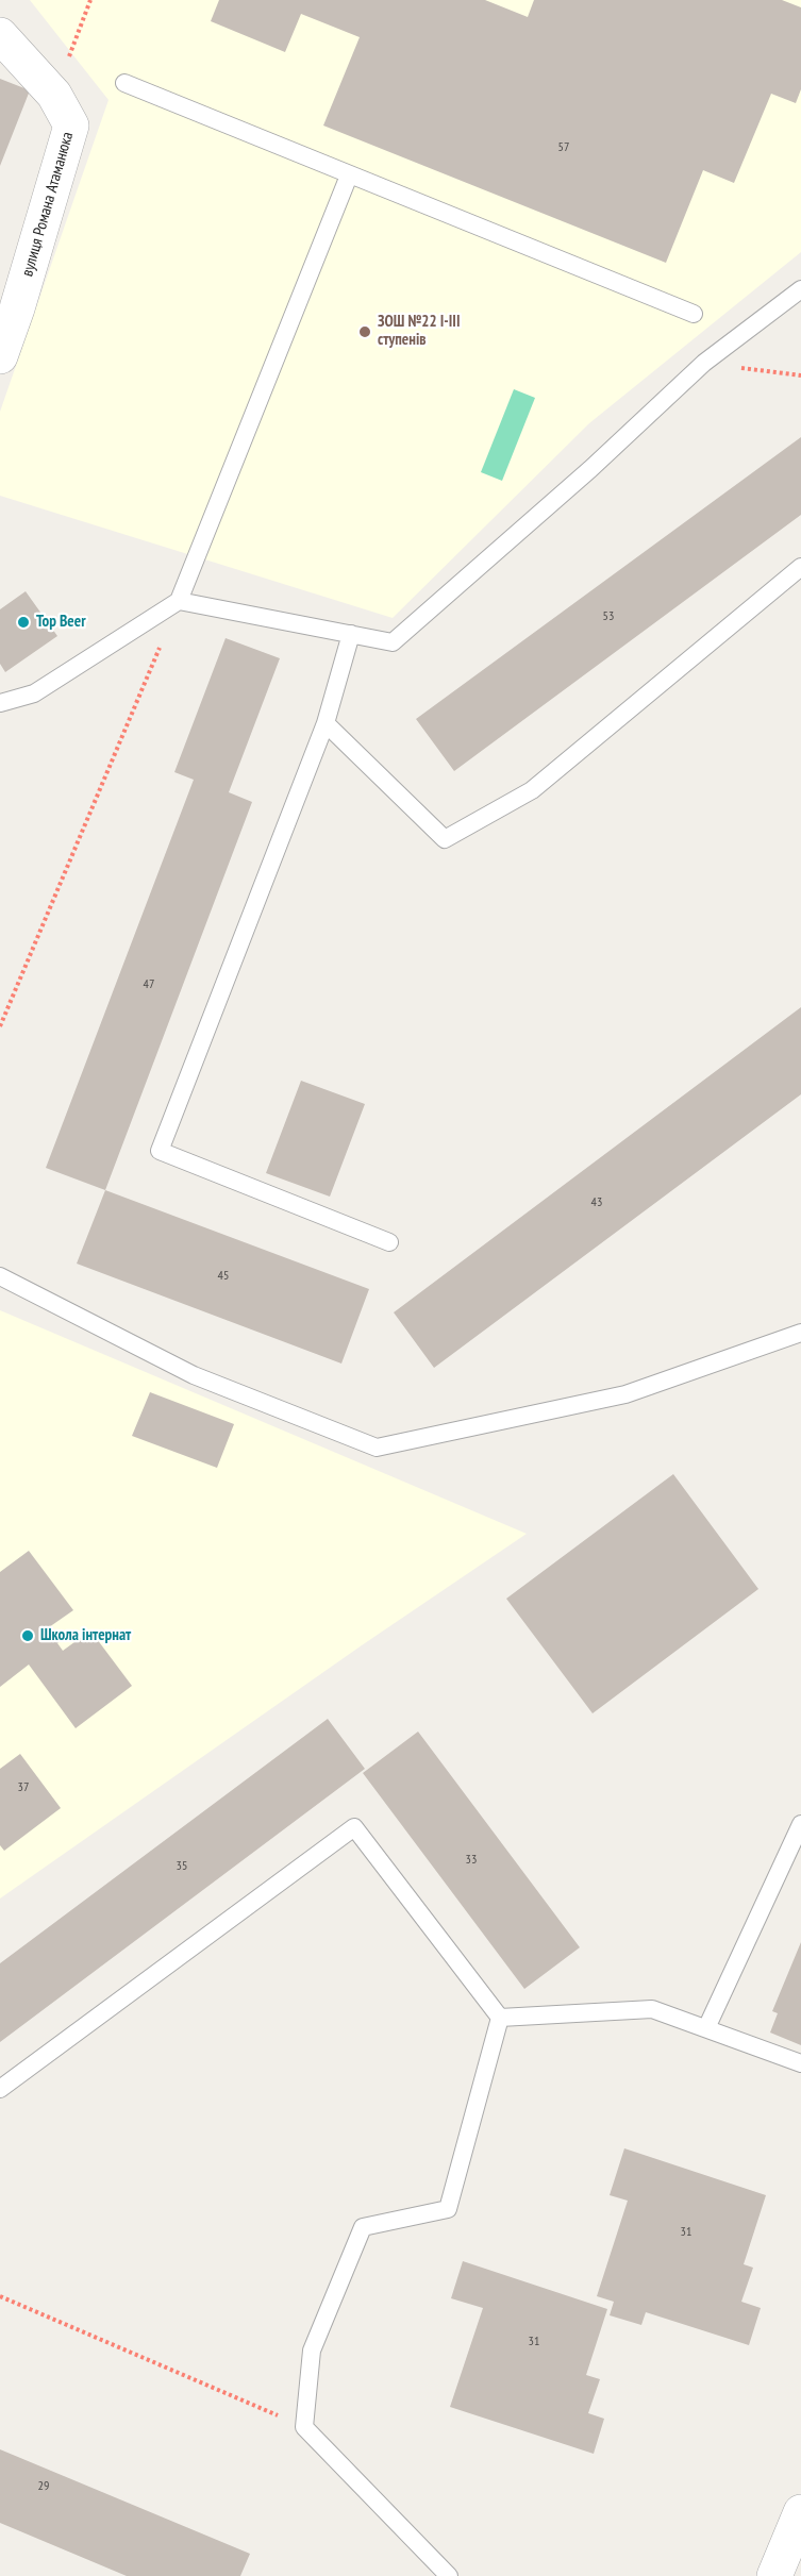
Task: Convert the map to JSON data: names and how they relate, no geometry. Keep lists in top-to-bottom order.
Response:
{
  "streets": {
    "street": ["вулиця Романа Атаманюка"]
  },
  "places": ["ЗОШ №22 І-ІІІ ступенів", "Top Beer", "Школа інтернат"],
  "house_numbers": [
    "57",
    "53",
    "47",
    "43",
    "45",
    "37",
    "33",
    "35",
    "31",
    "31",
    "29"
  ]
}
